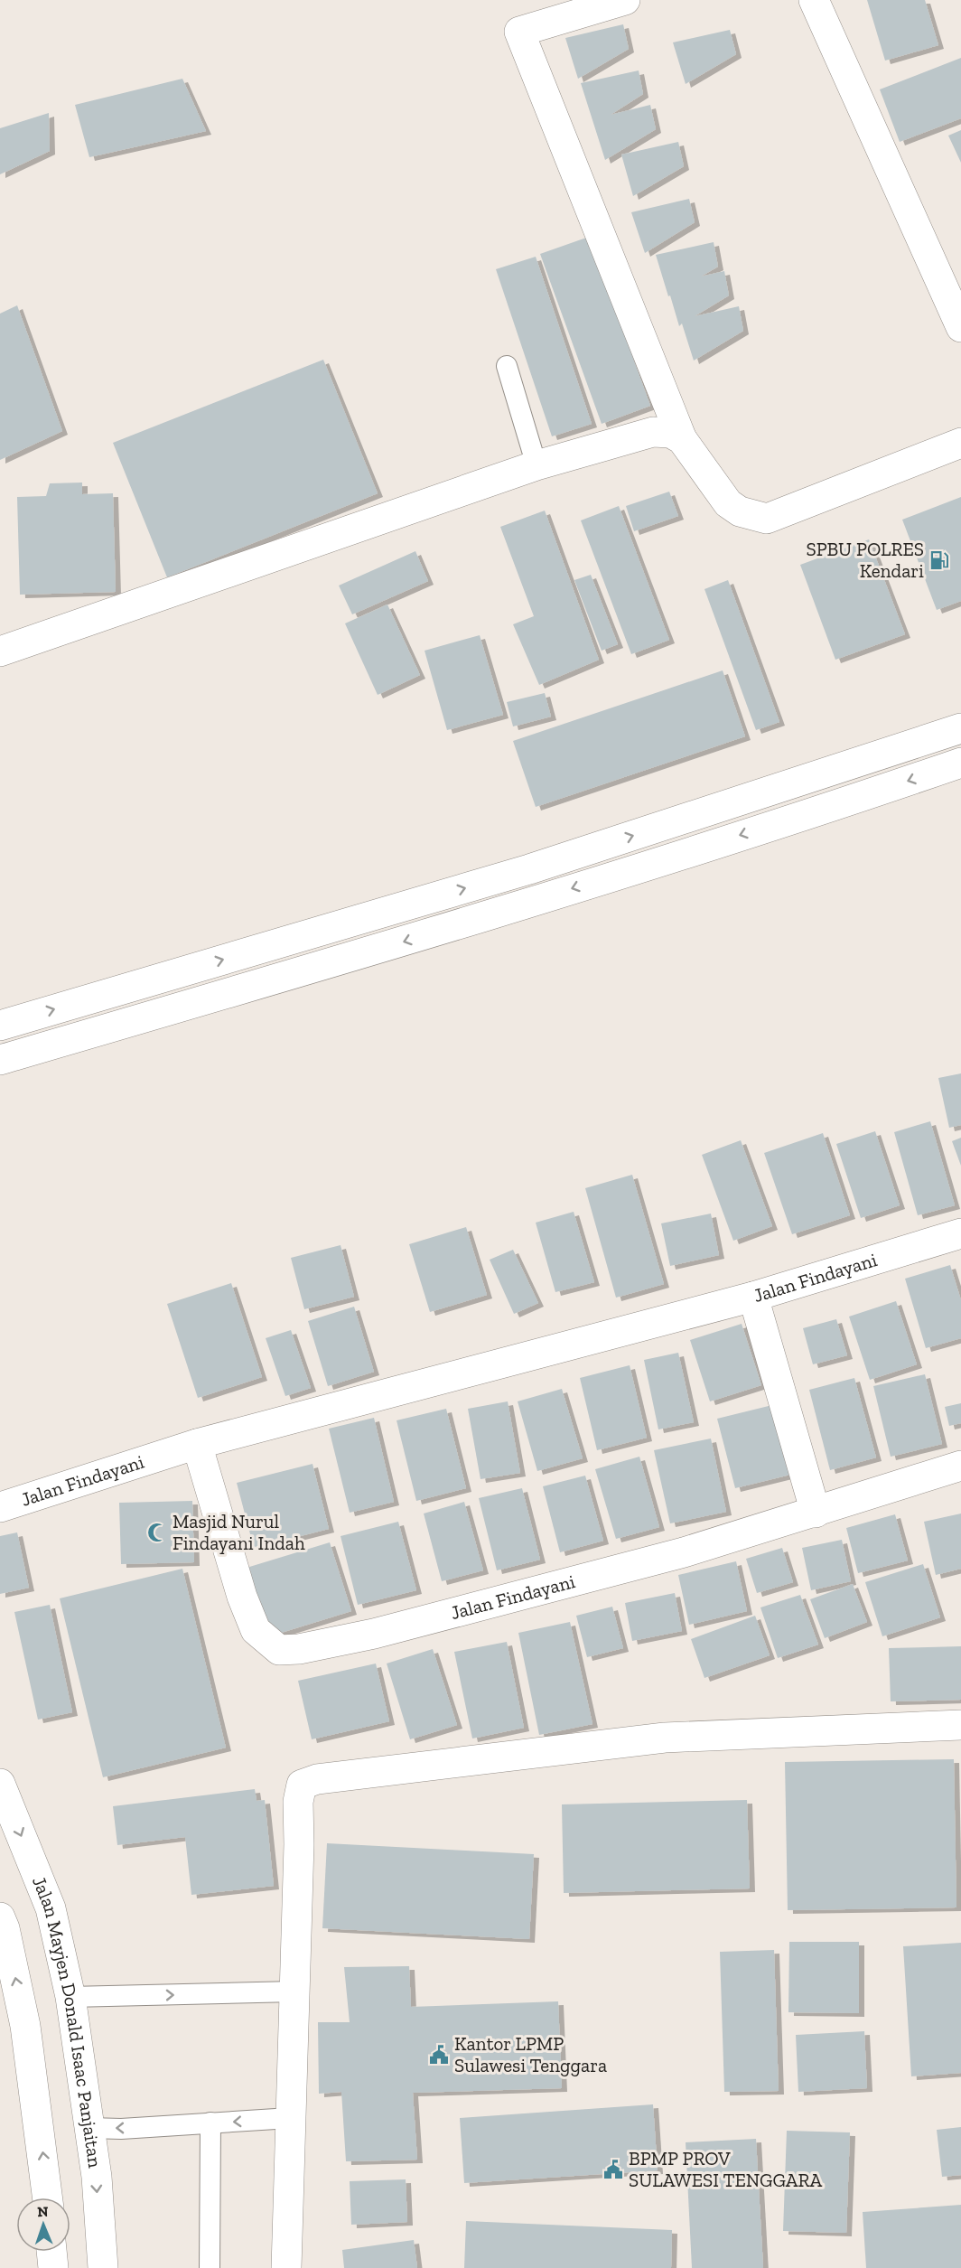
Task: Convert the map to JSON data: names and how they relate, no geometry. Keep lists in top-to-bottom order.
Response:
{
  "streets": {
    "main road": ["Jalan Findayani", "Jalan Mayjen Donald Isaac Panjaitan"]
  },
  "places": {
    "fuel station": ["SPBU POLRES Kendari"],
    "mosque": ["Masjid Nurul Findayani Indah"],
    "public building": ["Kantor LPMP Sulawesi Tenggara", "BPMP PROV SULAWESI TENGGARA"]
  },
  "north": "top"
}
